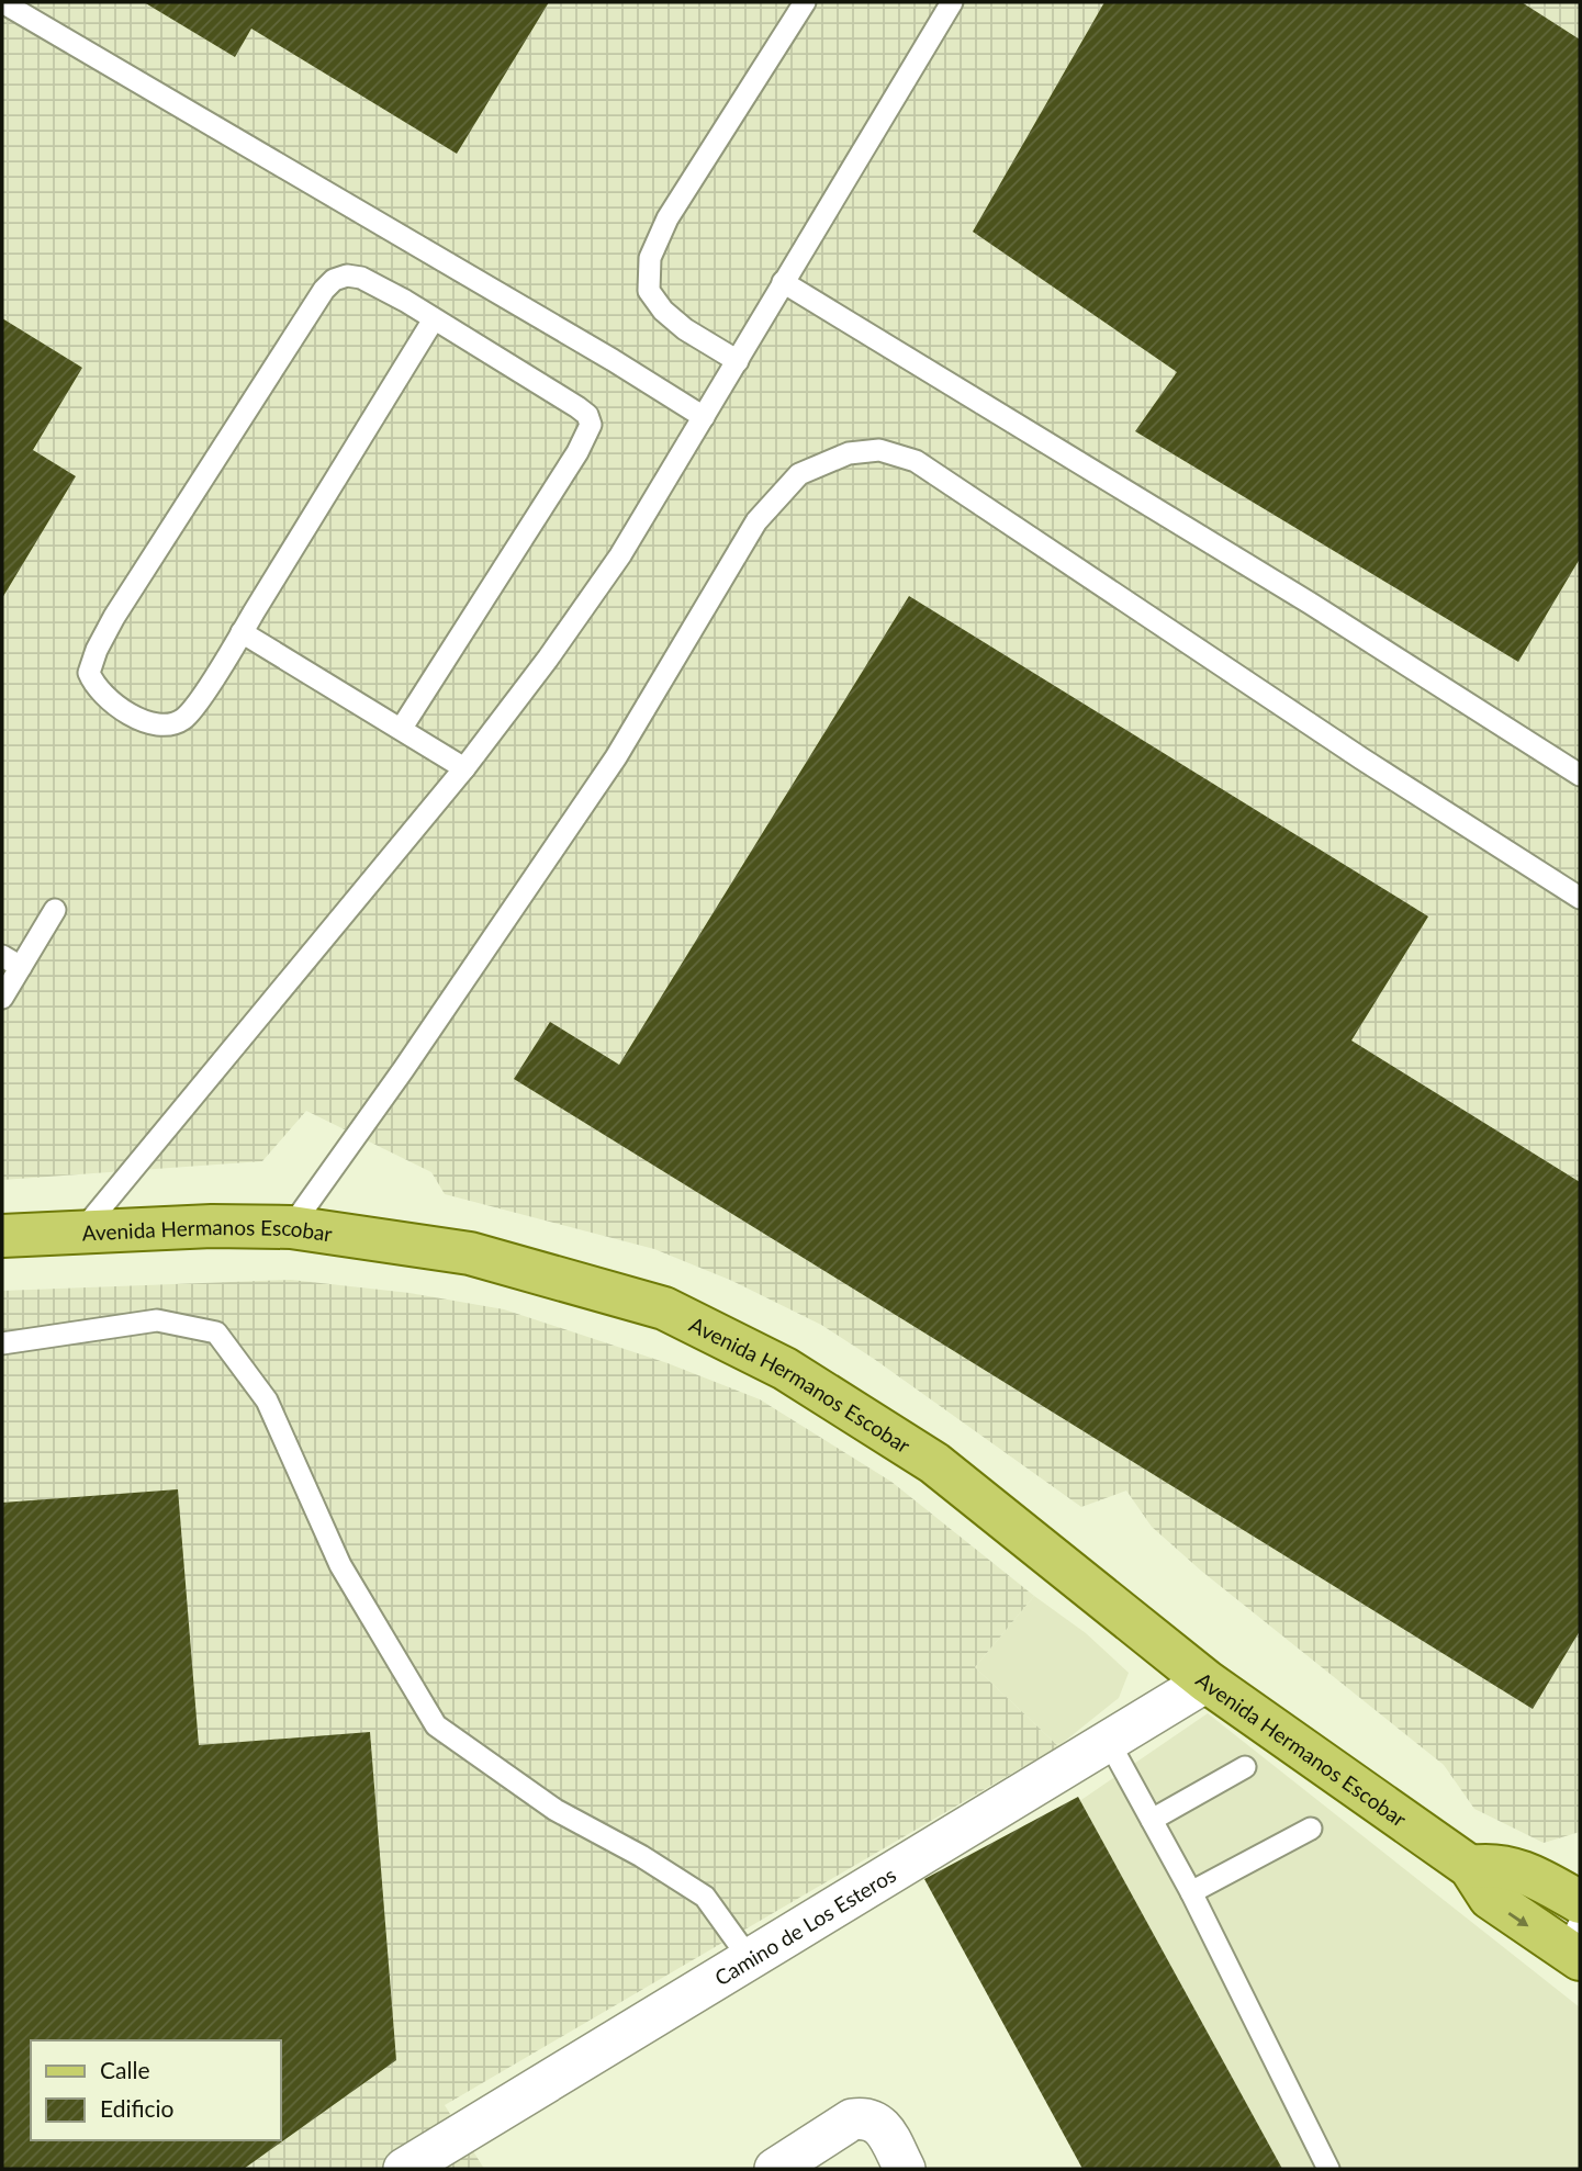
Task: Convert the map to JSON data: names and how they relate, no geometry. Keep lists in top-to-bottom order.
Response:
{
  "streets": {
    "main road": ["Avenida Hermanos Escobar"],
    "street": ["Camino de Los Esteros"]
  },
  "crossings": [
    ["Avenida Hermanos Escobar", "Camino de Los Esteros"]
  ],
  "legend": ["Calle", "Edificio"]
}
